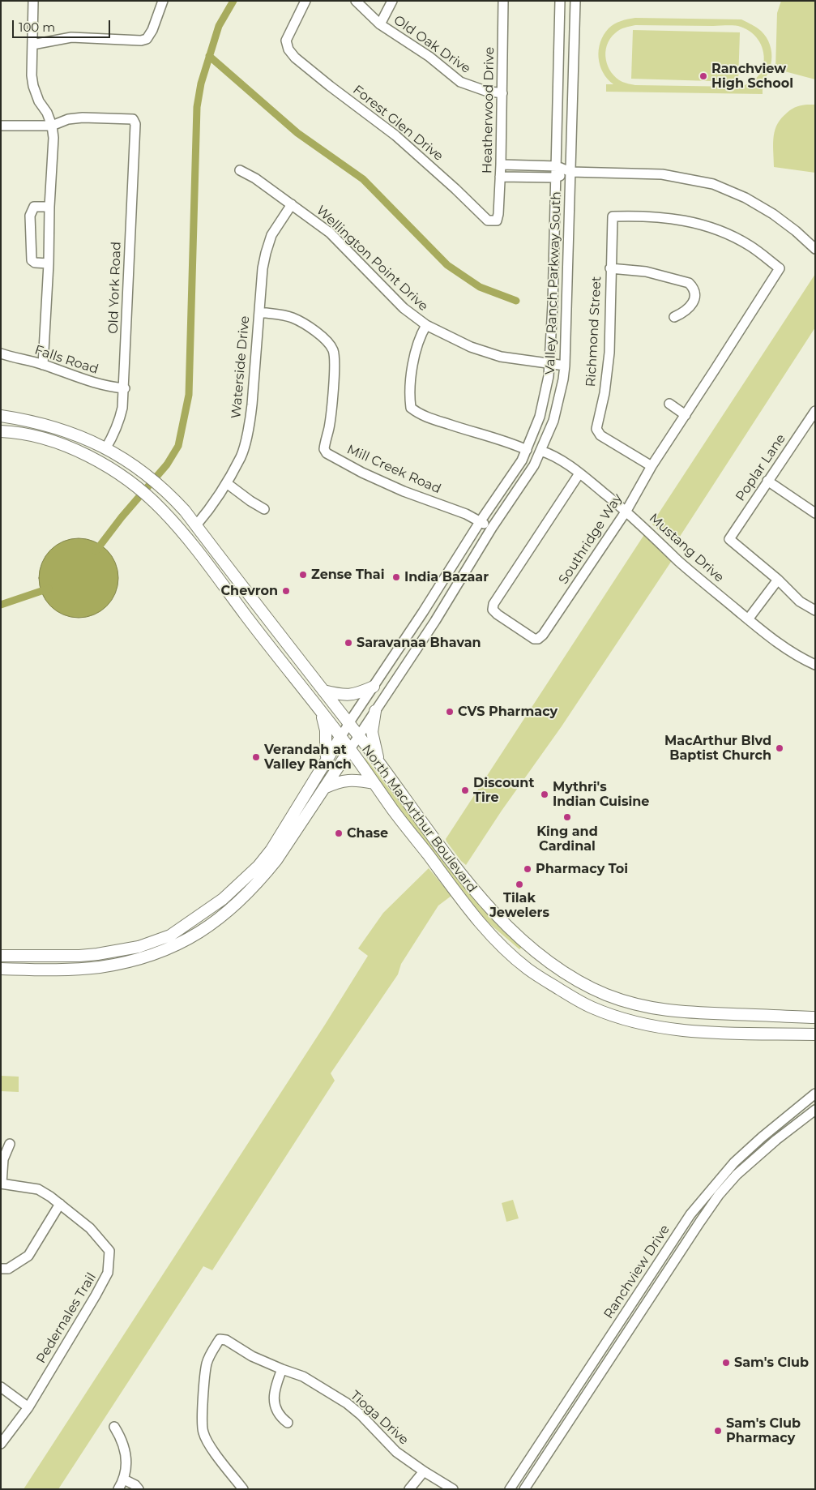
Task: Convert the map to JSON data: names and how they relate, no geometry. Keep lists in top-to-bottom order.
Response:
{
  "streets": {
    "main road": ["North MacArthur Boulevard"],
    "street": [
      "Old Oak Drive",
      "Heatherwood Drive",
      "Forest Glen Drive",
      "Wellington Point Drive",
      "Valley Ranch Parkway South",
      "Old York Road",
      "Richmond Street",
      "Falls Road",
      "Waterside Drive",
      "Poplar Lane",
      "Mill Creek Road",
      "Southridge Way",
      "Mustang Drive",
      "Ranchview Drive",
      "Pedernales Trail",
      "Tioga Drive"
    ]
  },
  "crossings": [
    ["Old Oak Drive", "Heatherwood Drive"],
    ["Heatherwood Drive", "Forest Glen Drive"],
    ["Wellington Point Drive", "Valley Ranch Parkway South"],
    ["Wellington Point Drive", "Waterside Drive"],
    ["Valley Ranch Parkway South", "Mill Creek Road"],
    ["Valley Ranch Parkway South", "Mustang Drive"],
    ["Valley Ranch Parkway South", "North MacArthur Boulevard"],
    ["Old York Road", "Falls Road"],
    ["Old York Road", "North MacArthur Boulevard"],
    ["Richmond Street", "Southridge Way"],
    ["Waterside Drive", "Mill Creek Road"],
    ["Waterside Drive", "North MacArthur Boulevard"],
    ["Southridge Way", "Mustang Drive"]
  ],
  "places": [
    "Ranchview High School",
    "Zense Thai",
    "India Bazaar",
    "Chevron",
    "Saravanaa Bhavan",
    "CVS Pharmacy",
    "MacArthur Blvd Baptist Church",
    "Verandah at Valley Ranch",
    "Discount Tire",
    "Mythri's Indian Cuisine",
    "King and Cardinal",
    "Chase",
    "Pharmacy Toi",
    "Tilak Jewelers",
    "Sam's Club",
    "Sam's Club Pharmacy"
  ],
  "scale_bar": "100 m"
}
